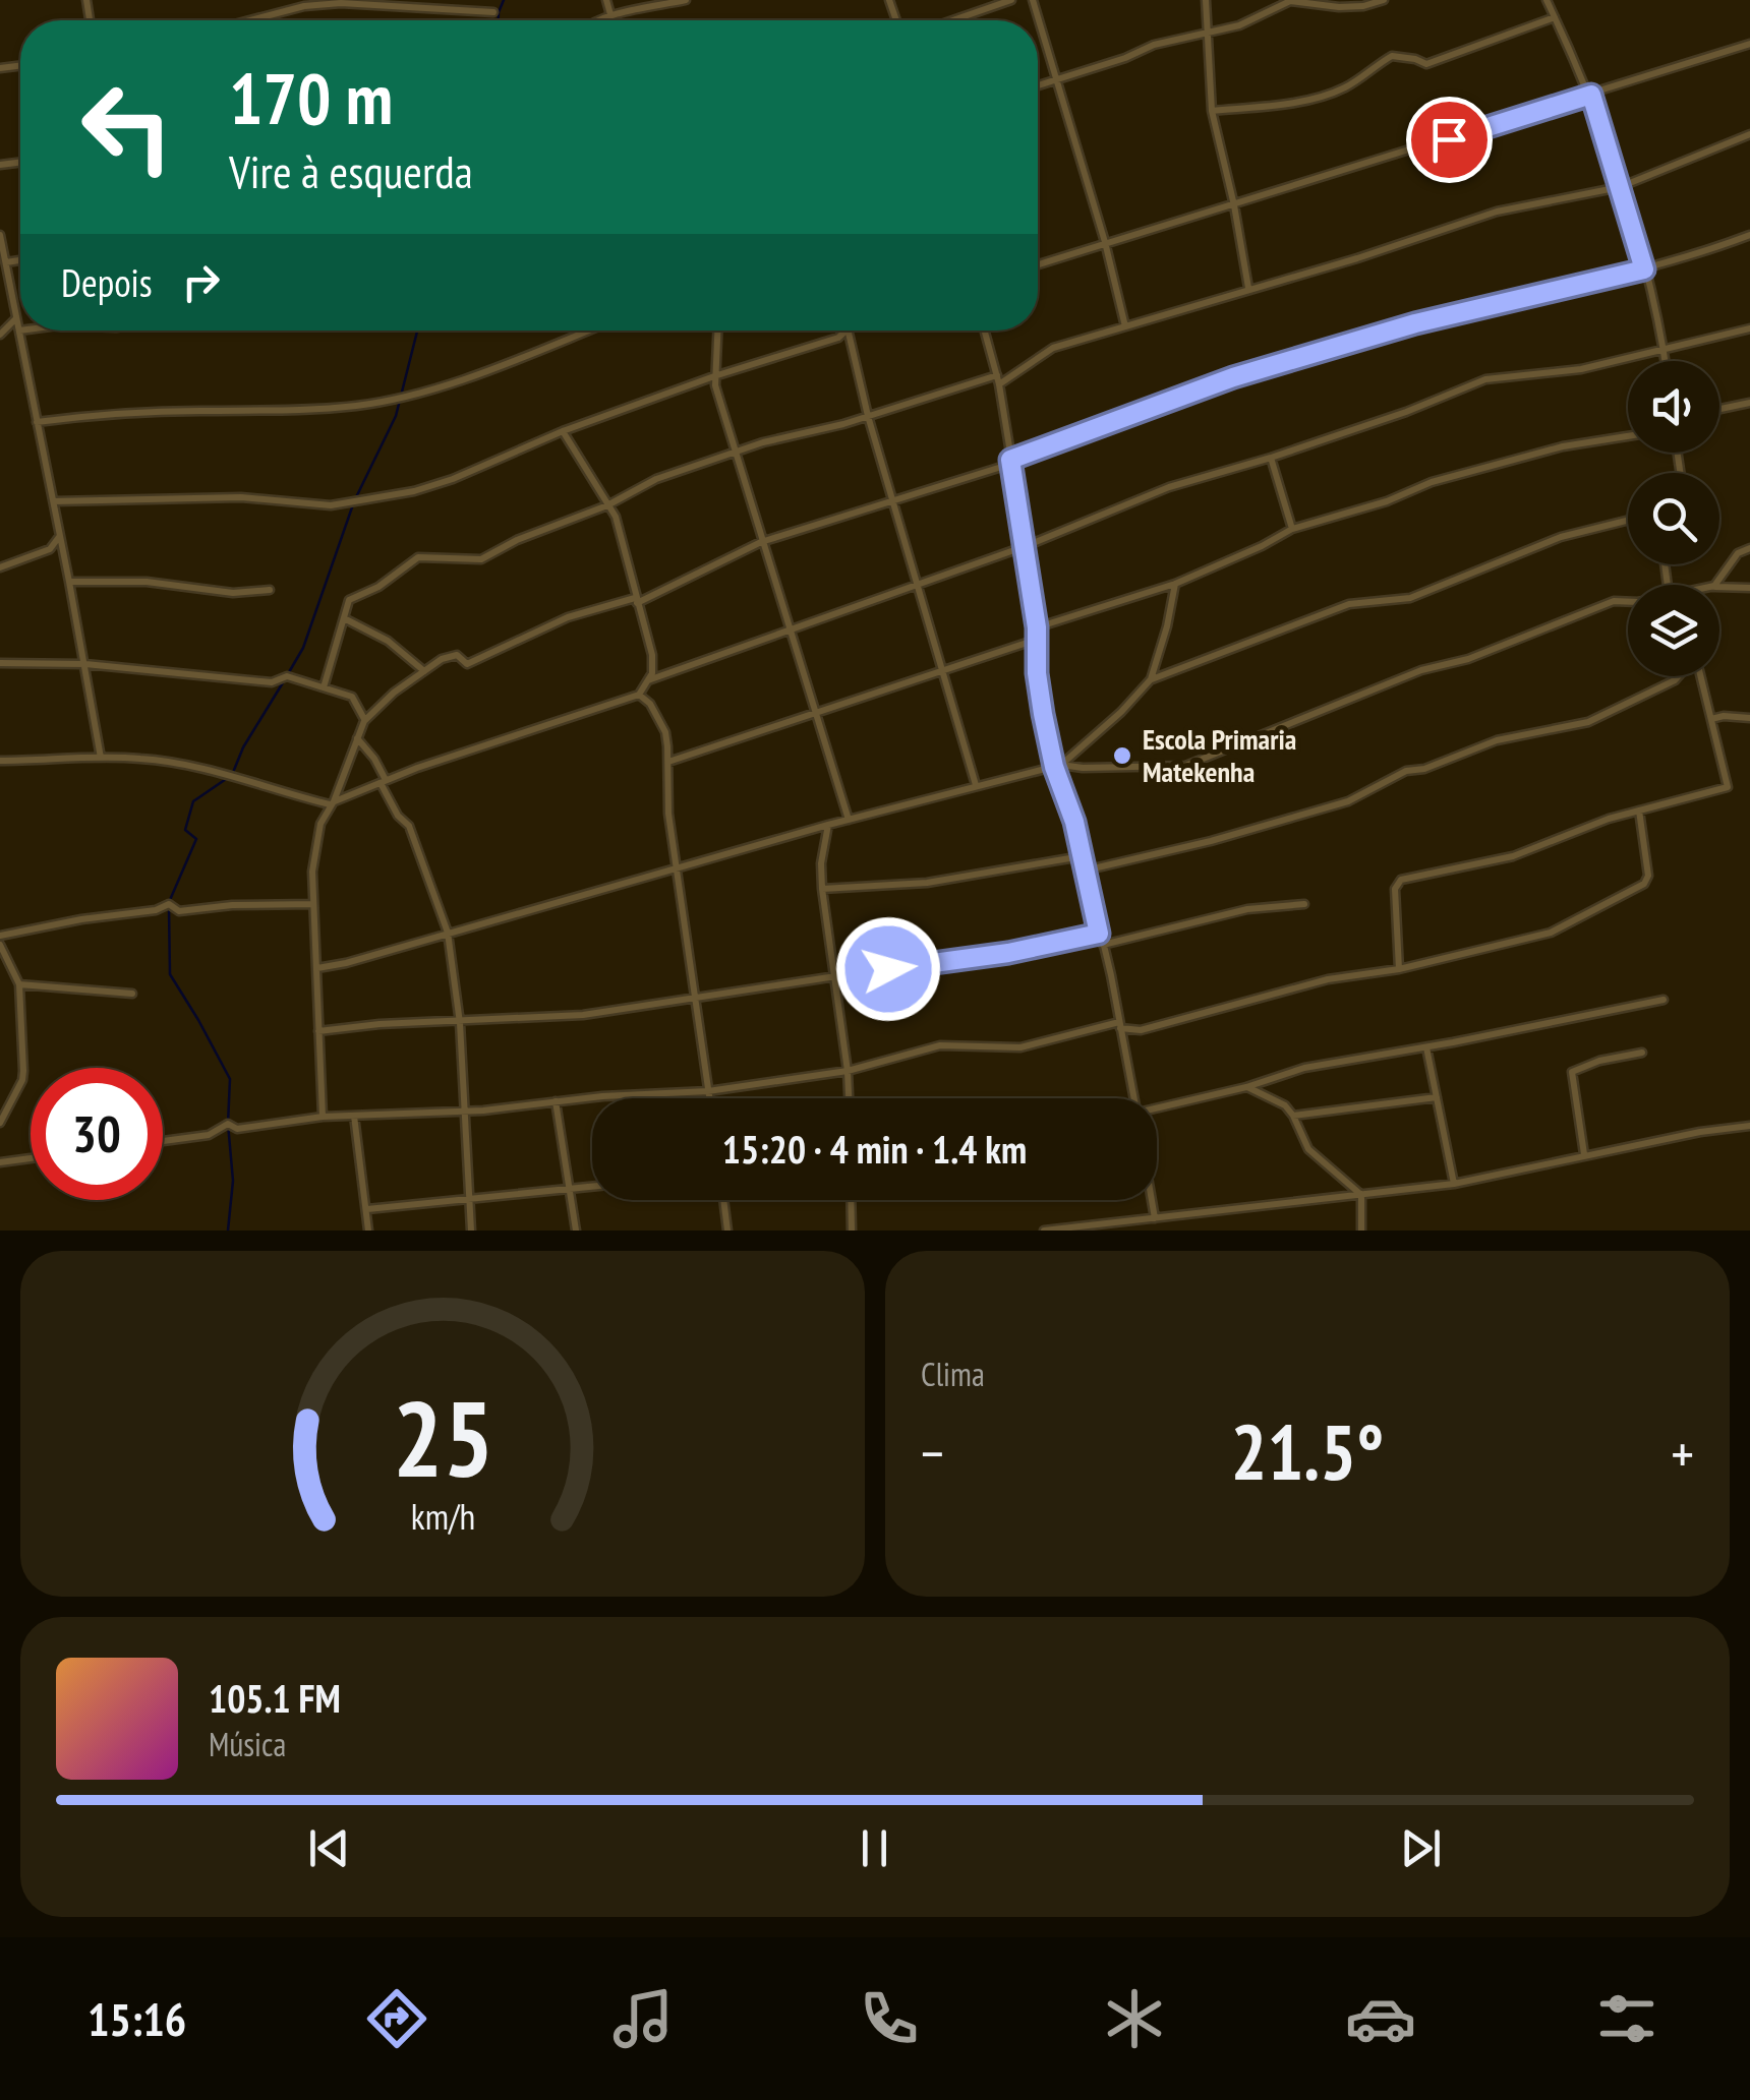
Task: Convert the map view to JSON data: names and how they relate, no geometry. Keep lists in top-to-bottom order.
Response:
{
  "places": ["Escola Primaria Matekenha"],
  "page": {
    "turn": ["170 m", "Vire à esquerda"],
    "then": "Depois",
    "limit": "30",
    "trip": "15:20 · 4 min · 1.4 km",
    "tile": "Clima",
    "heat": ["−", "21.5°", "+"],
    "song": ["105.1 FM", "Música"],
    "tabs": "15:16",
    "gauge": ["25", "km/h"]
  }
}
